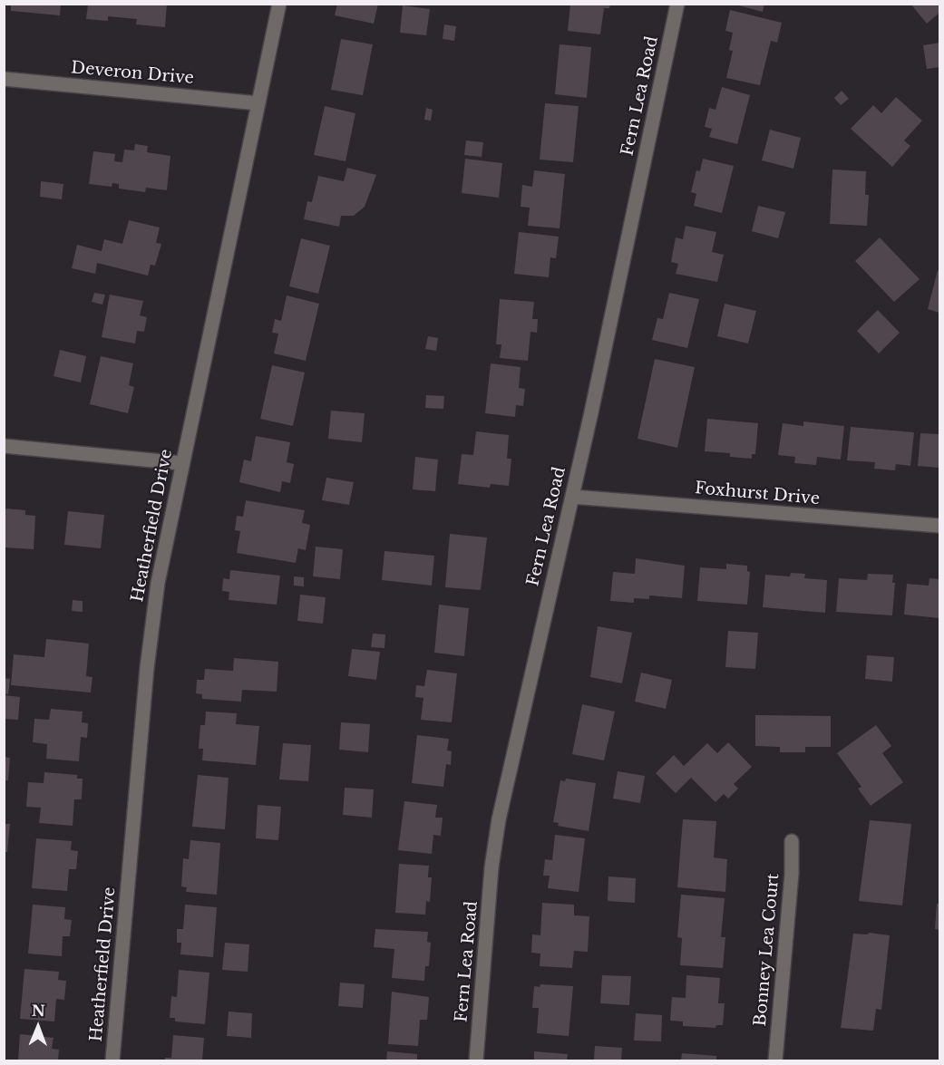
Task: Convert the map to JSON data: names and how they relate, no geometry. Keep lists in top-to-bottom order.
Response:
{
  "streets": {
    "street": [
      "Deveron Drive",
      "Fern Lea Road",
      "Foxhurst Drive",
      "Heatherfield Drive",
      "Bonney Lea Court"
    ]
  },
  "crossings": [
    ["Deveron Drive", "Heatherfield Drive"],
    ["Fern Lea Road", "Foxhurst Drive"]
  ],
  "north": "top"
}
